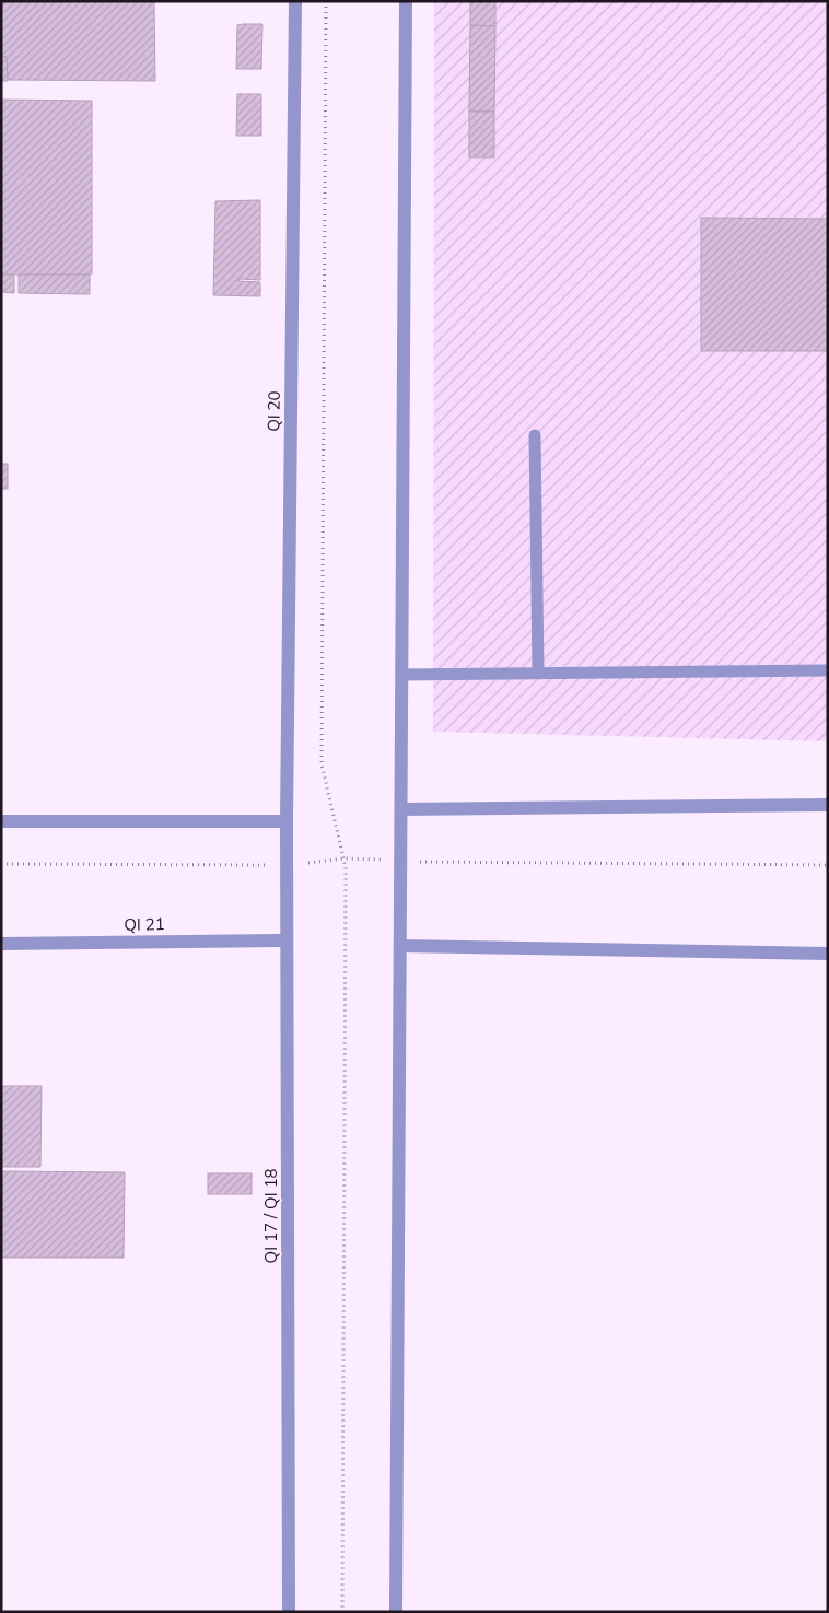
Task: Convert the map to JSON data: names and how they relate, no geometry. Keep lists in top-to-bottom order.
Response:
{
  "streets": {
    "street": ["QI 20", "QI 21", "QI 17 / QI 18"]
  },
  "crossings": [
    ["QI 20", "QI 17 / QI 18"],
    ["QI 21", "QI 17 / QI 18"]
  ]
}
